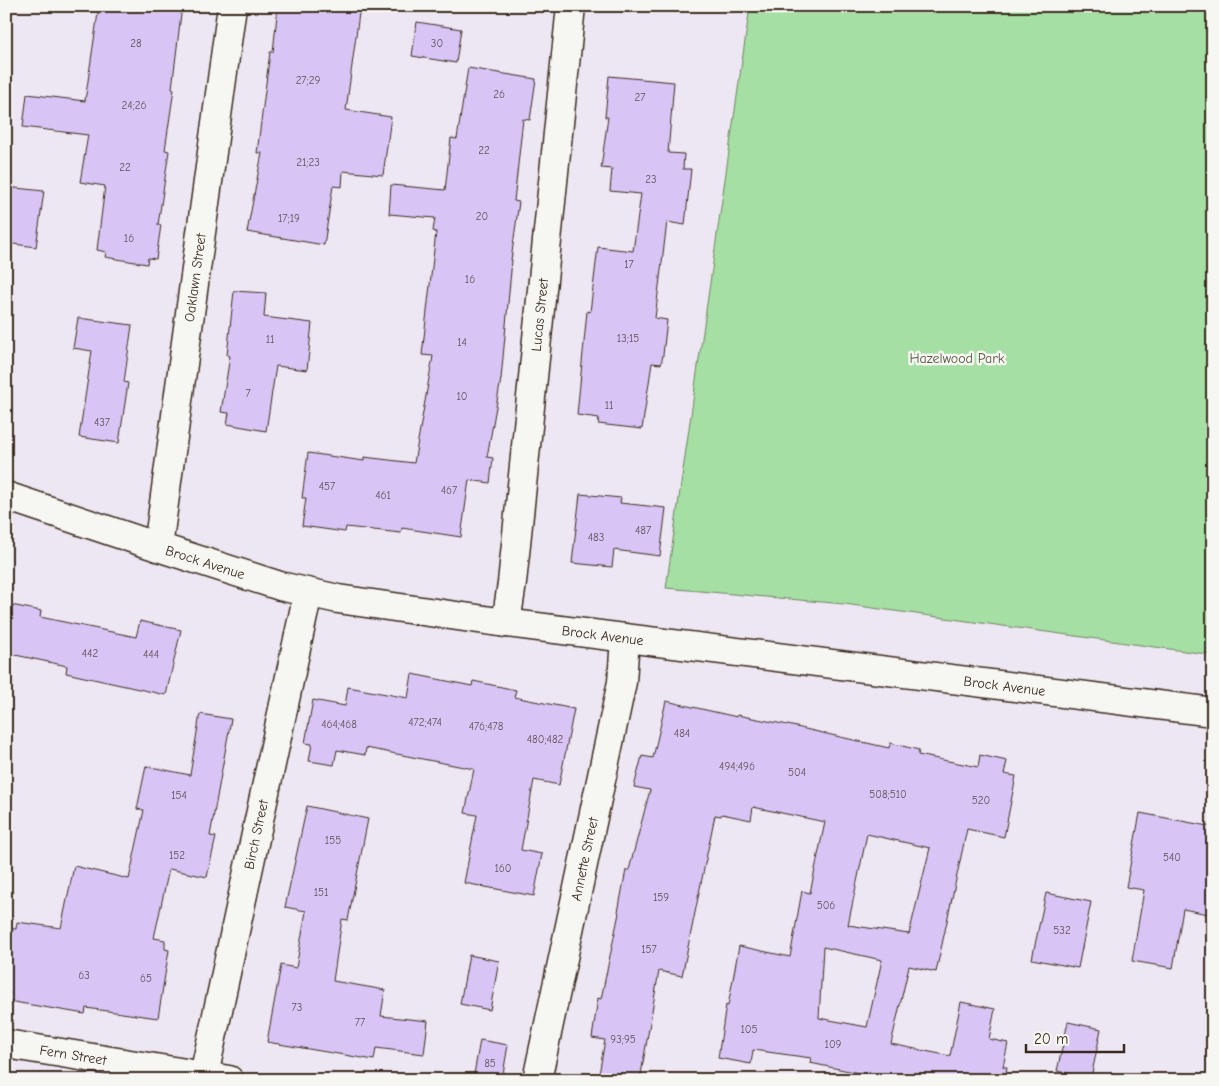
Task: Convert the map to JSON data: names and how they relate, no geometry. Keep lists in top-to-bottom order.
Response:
{
  "streets": {
    "street": [
      "Oaklawn Street",
      "Lucas Street",
      "Brock Avenue",
      "Birch Street",
      "Annette Street",
      "Fern Street"
    ]
  },
  "crossings": [
    ["Oaklawn Street", "Brock Avenue"],
    ["Lucas Street", "Brock Avenue"],
    ["Brock Avenue", "Birch Street"],
    ["Brock Avenue", "Annette Street"],
    ["Birch Street", "Fern Street"]
  ],
  "parks": ["Hazelwood Park"],
  "house_numbers": [
    "28",
    "30",
    "27;29",
    "26",
    "27",
    "24;26",
    "22",
    "21;23",
    "22",
    "23",
    "20",
    "17;19",
    "16",
    "17",
    "16",
    "13;15",
    "11",
    "14",
    "7",
    "10",
    "11",
    "437",
    "457",
    "467",
    "461",
    "487",
    "483",
    "442",
    "444",
    "472;474",
    "464;468",
    "476;478",
    "484",
    "480;482",
    "494;496",
    "504",
    "508;510",
    "154",
    "520",
    "155",
    "152",
    "540",
    "160",
    "151",
    "159",
    "506",
    "532",
    "157",
    "63",
    "65",
    "73",
    "77",
    "105",
    "93;95",
    "109",
    "85"
  ],
  "scale_bar": "20 m"
}
